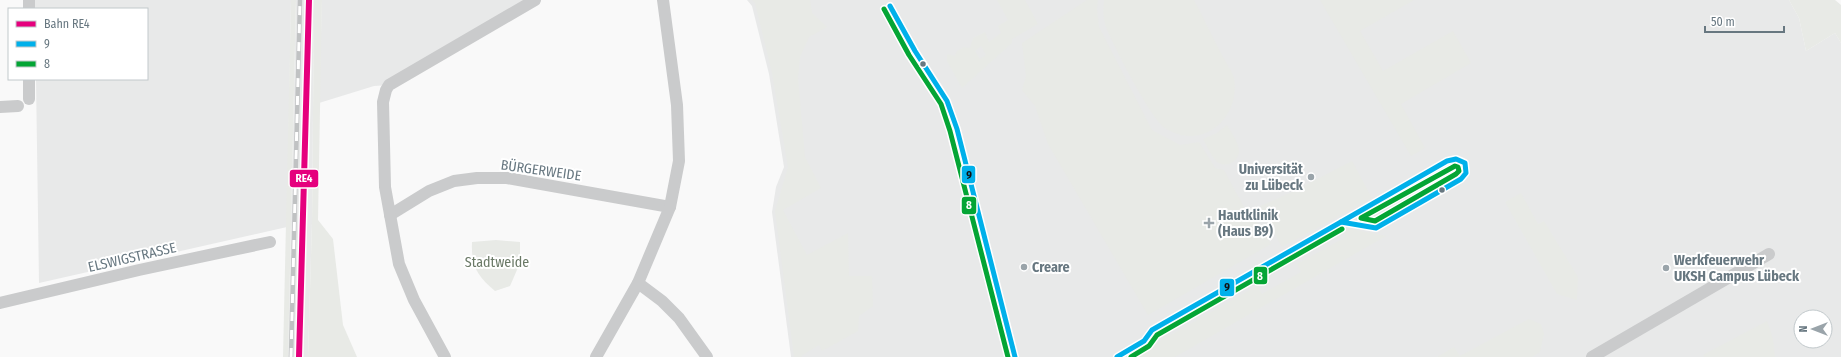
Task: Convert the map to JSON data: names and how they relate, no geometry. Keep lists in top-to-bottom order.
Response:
{
  "streets": {
    "street": ["BÜRGERWEIDE", "ELSWIGSTRASSE"]
  },
  "parks": ["Stadtweide"],
  "places": {
    "other": ["Universität zu Lübeck", "Creare", "Werkfeuerwehr UKSH Campus Lübeck"],
    "health": ["Hautklinik (Haus B9)"]
  },
  "lines": ["rail line RE4", "transit line 9", "transit line 8"],
  "legend": ["Bahn RE4", "9", "8"],
  "scale_bar": "50 m",
  "north": "left"
}
